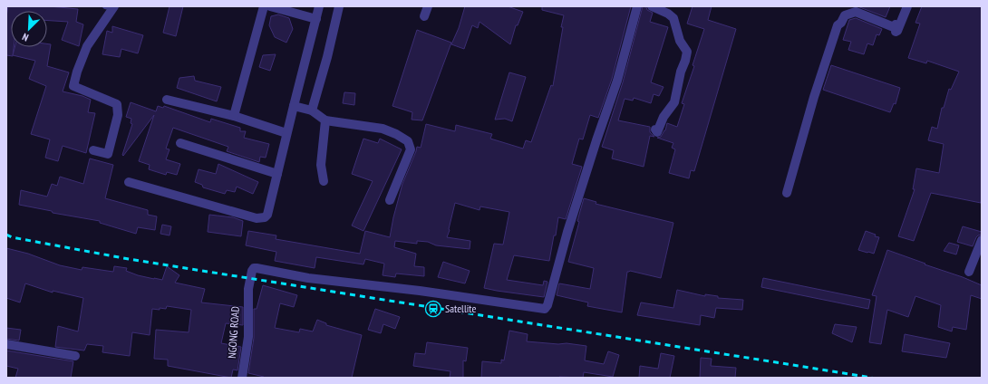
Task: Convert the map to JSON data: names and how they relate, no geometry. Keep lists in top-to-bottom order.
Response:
{
  "streets": {
    "street": ["NGONG ROAD"]
  },
  "places": {
    "station": ["Satellite"]
  },
  "north": "bottom left"
}
